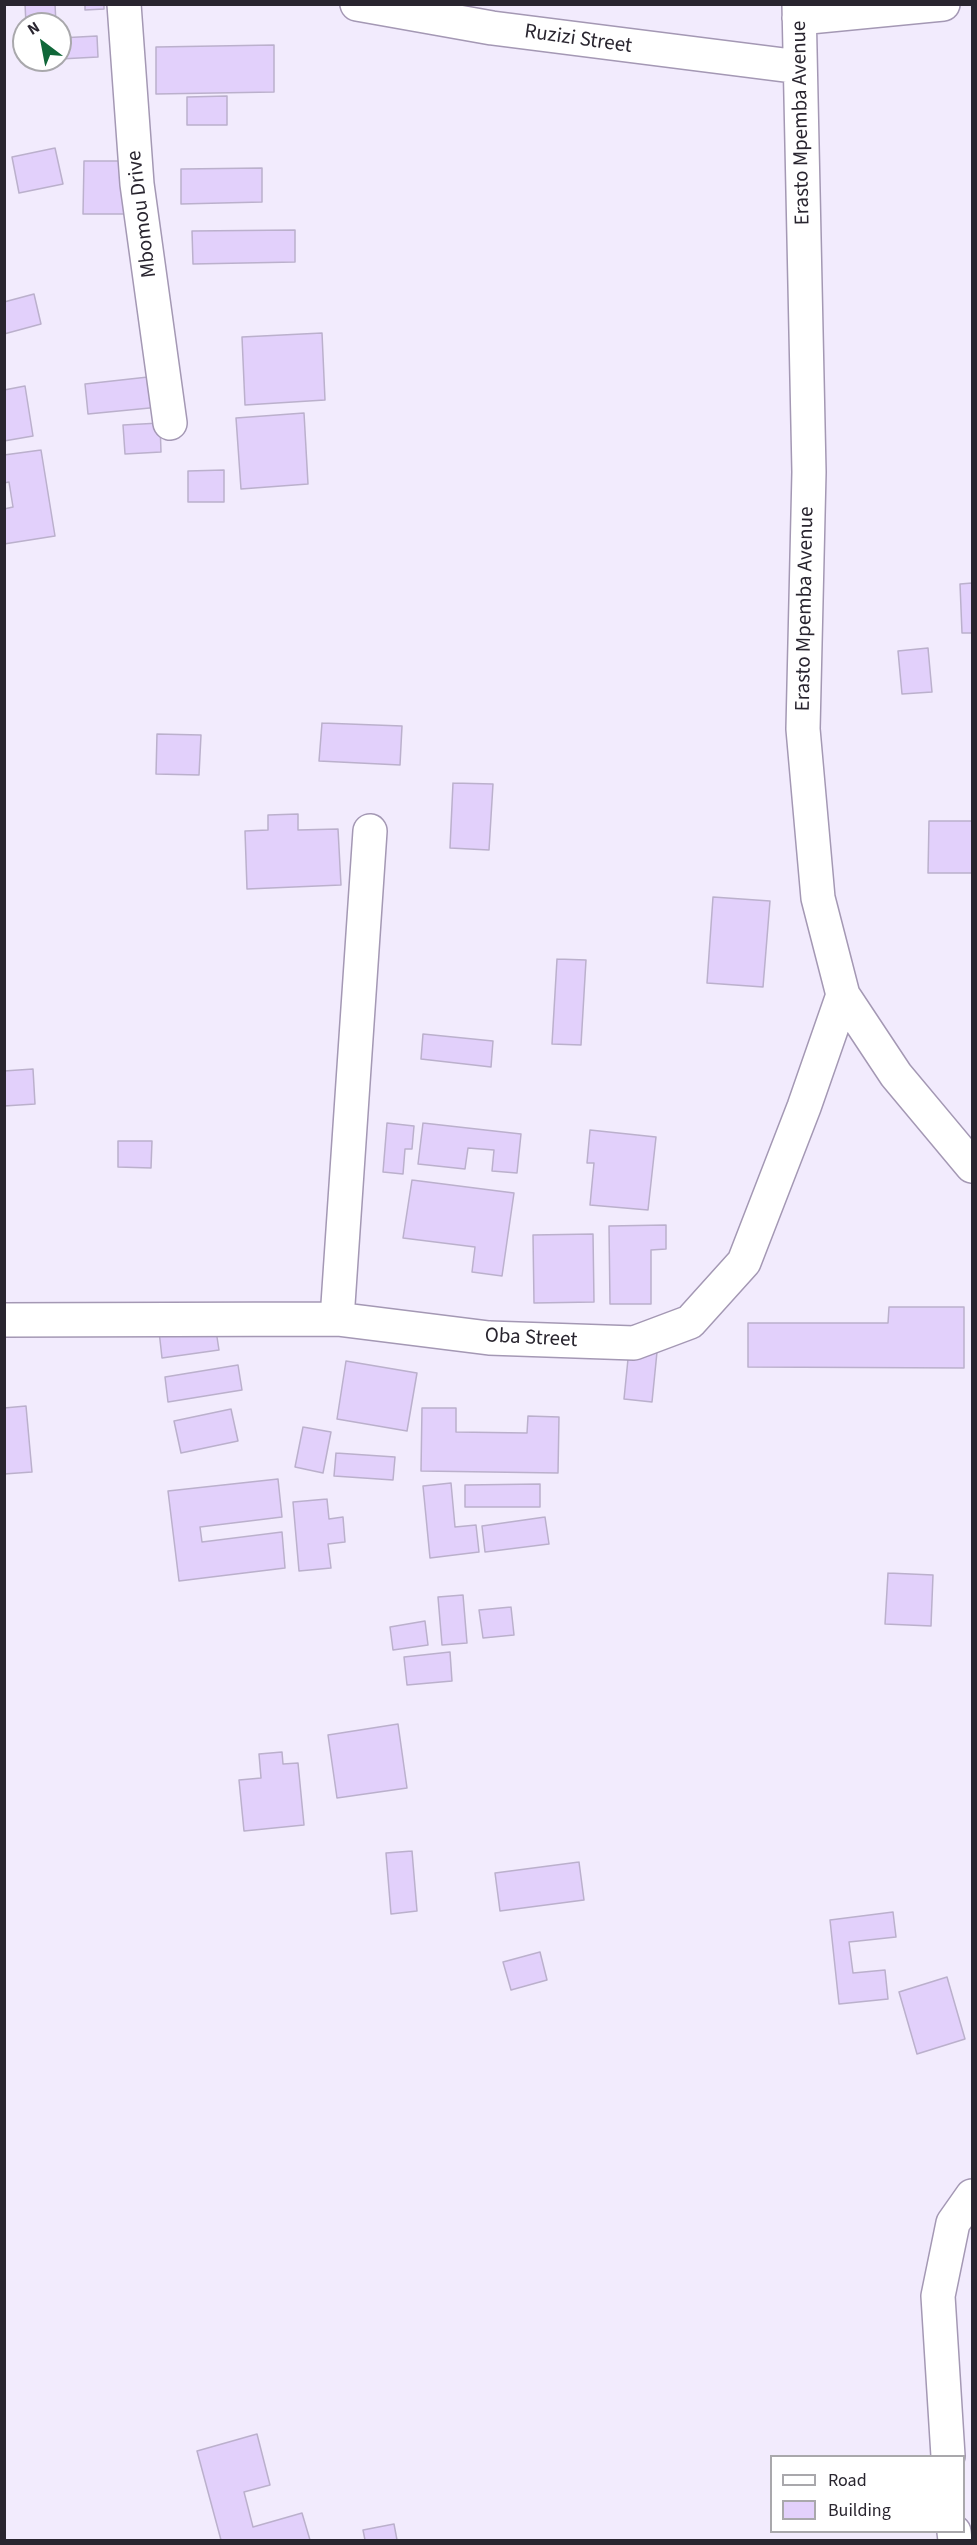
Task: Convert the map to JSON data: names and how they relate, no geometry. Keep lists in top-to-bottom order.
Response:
{
  "streets": {
    "street": [
      "Ruzizi Street",
      "Erasto Mpemba Avenue",
      "Mbomou Drive",
      "Oba Street"
    ]
  },
  "crossings": [
    ["Ruzizi Street", "Erasto Mpemba Avenue"],
    ["Erasto Mpemba Avenue", "Oba Street"]
  ],
  "legend": ["Road", "Building"],
  "north": "top left"
}
